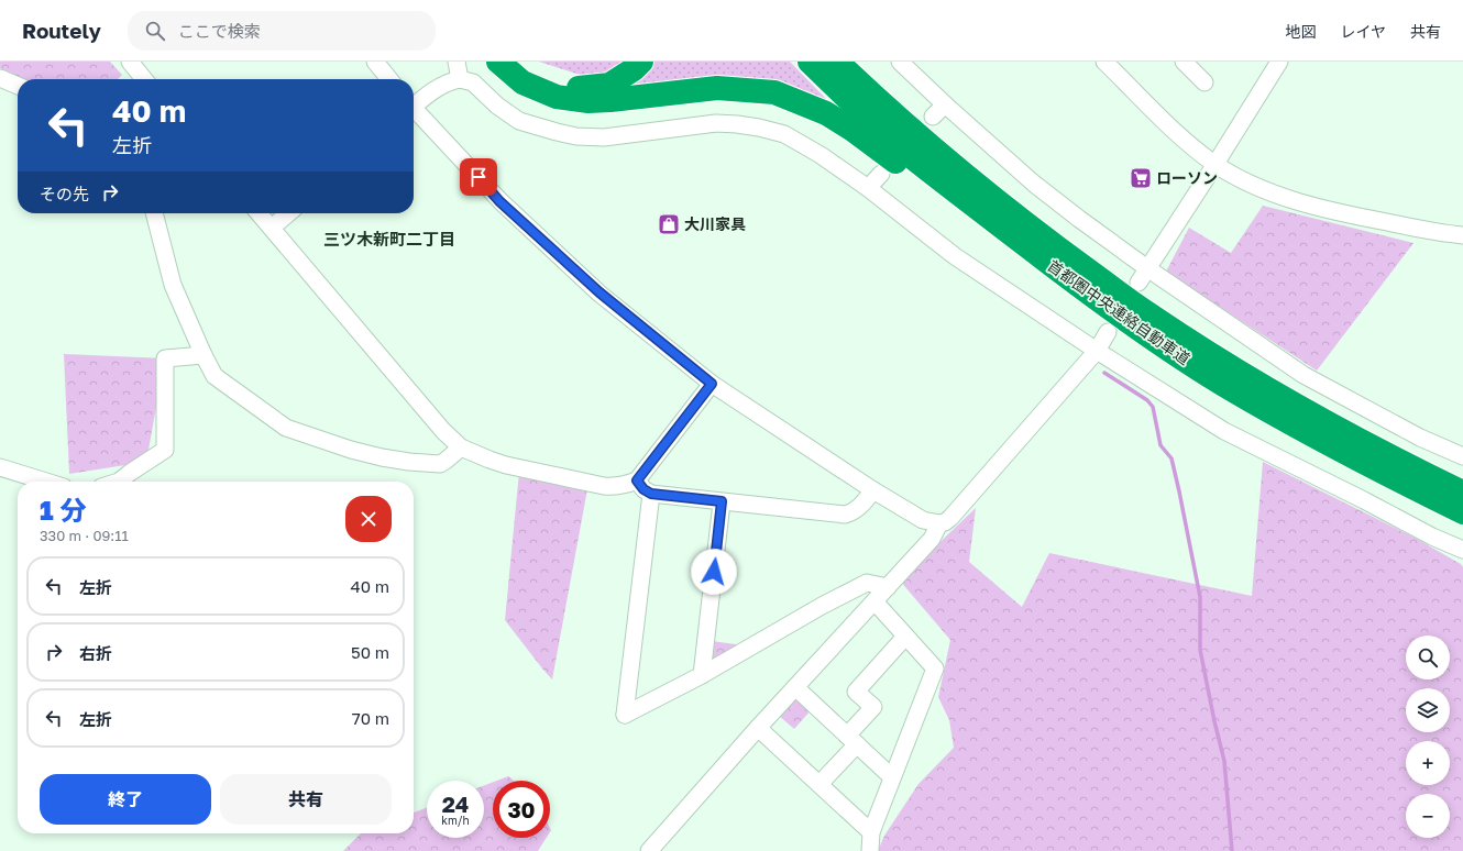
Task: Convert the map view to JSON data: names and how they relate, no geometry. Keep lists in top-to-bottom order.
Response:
{
  "streets": {
    "highway": ["首都圏中央連絡自動車道"]
  },
  "districts": ["三ツ木新町二丁目"],
  "places": {
    "supermarket": ["ローソン"],
    "shop": ["大川家具"]
  },
  "page": {
    "header": "Routely",
    "search": "ここで検索",
    "nav": ["地図", "レイヤ", "共有"],
    "turn": ["40 m", "左折"],
    "then": "その先",
    "heading": ["1 分", "330 m · 09:11"],
    "list": [
      {
        "name": "左折",
        "value": "40 m"
      },
      {
        "name": "右折",
        "value": "50 m"
      },
      {
        "name": "左折",
        "value": "70 m"
      }
    ],
    "map_buttons": ["+", "−"],
    "buttons": ["終了", "共有"],
    "speed": "24 km/h",
    "limit": "30"
  }
}
